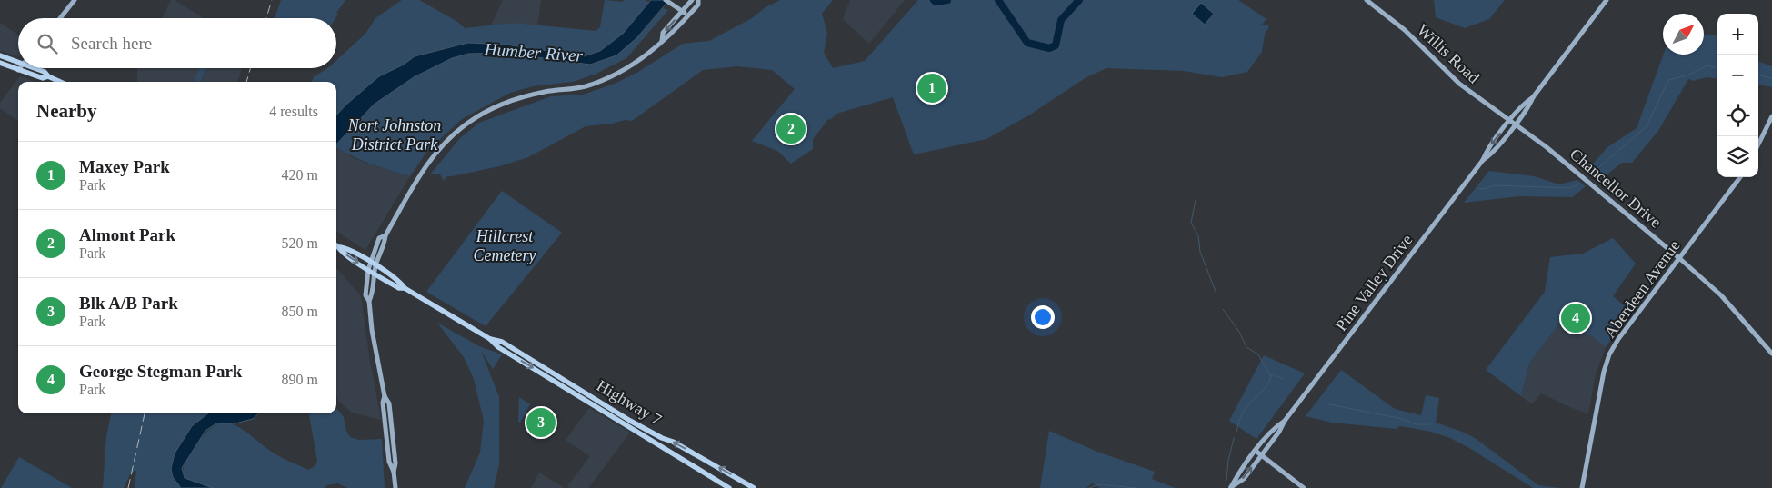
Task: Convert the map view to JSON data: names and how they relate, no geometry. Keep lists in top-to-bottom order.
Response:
{
  "streets": {
    "main road": [
      "Willis Road",
      "Chancellor Drive",
      "Pine Valley Drive",
      "Aberdeen Avenue",
      "Highway 7"
    ]
  },
  "crossings": [
    ["Willis Road", "Chancellor Drive"],
    ["Willis Road", "Pine Valley Drive"],
    ["Chancellor Drive", "Pine Valley Drive"],
    ["Chancellor Drive", "Aberdeen Avenue"]
  ],
  "water": ["Humber River"],
  "parks": ["Nort Johnston District Park", "Hillcrest Cemetery"],
  "north": "top right",
  "page": {
    "map_buttons": ["+", "−"],
    "search": "Search here",
    "pins": [
      "1",
      "2",
      "4",
      "3"
    ],
    "heading": ["Nearby", "4 results"],
    "list": [
      {
        "mark": "1",
        "name": "Maxey Park",
        "note": "Park",
        "value": "420 m"
      },
      {
        "mark": "2",
        "name": "Almont Park",
        "note": "Park",
        "value": "520 m"
      },
      {
        "mark": "3",
        "name": "Blk A/B Park",
        "note": "Park",
        "value": "850 m"
      },
      {
        "mark": "4",
        "name": "George Stegman Park",
        "note": "Park",
        "value": "890 m"
      }
    ]
  }
}
